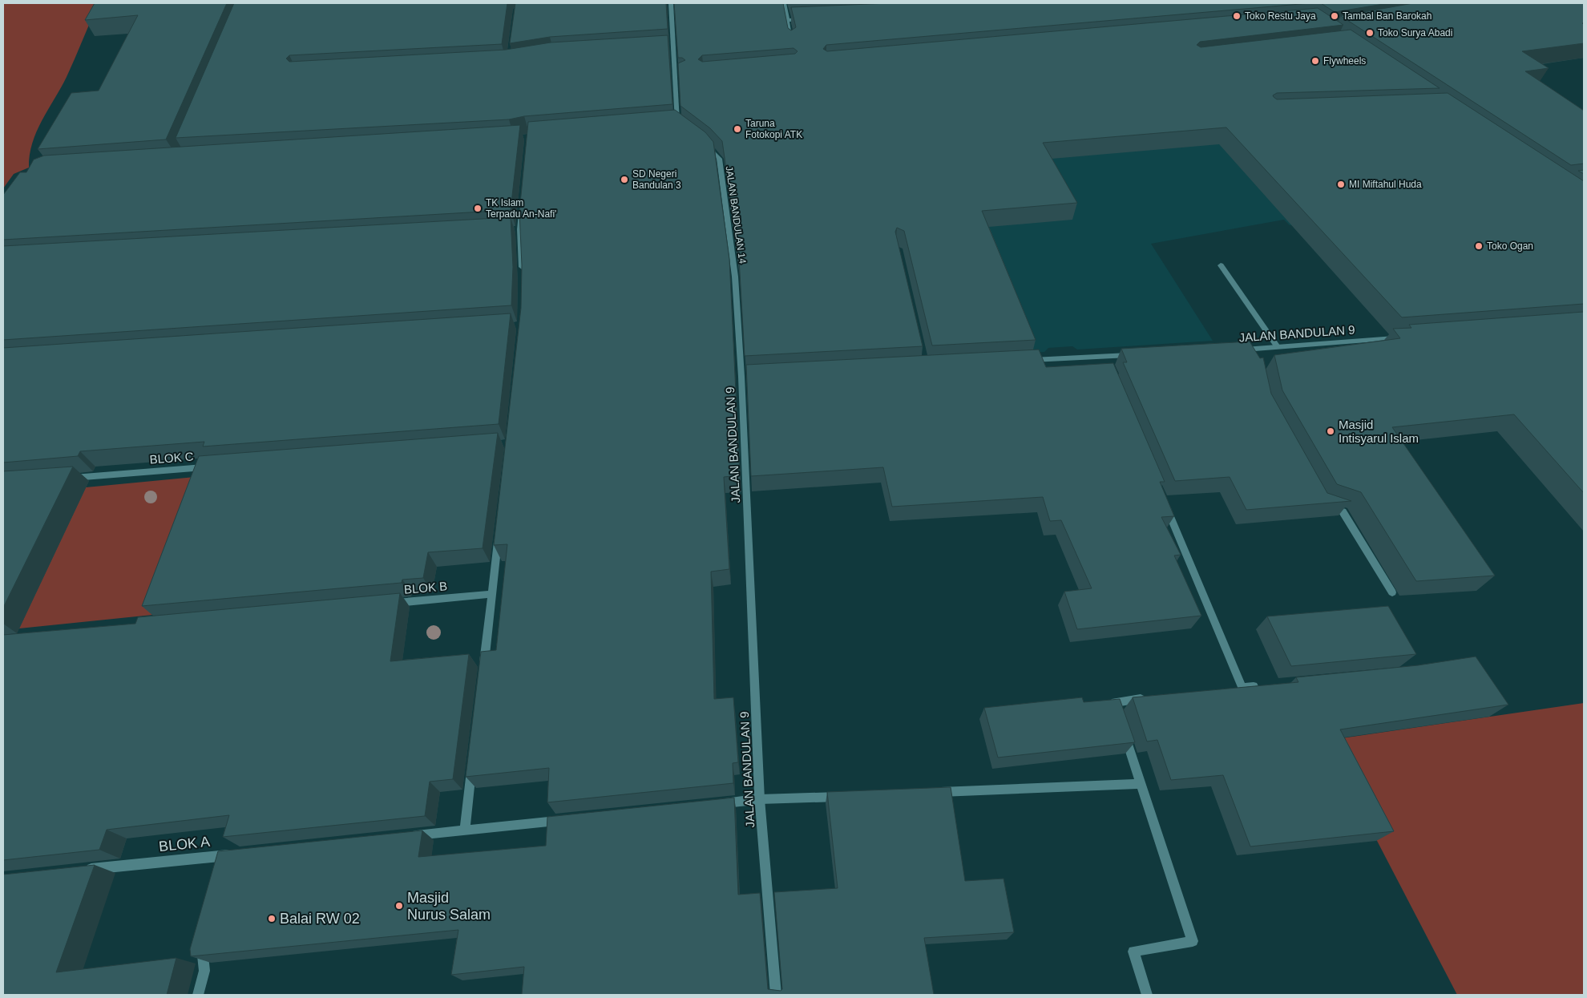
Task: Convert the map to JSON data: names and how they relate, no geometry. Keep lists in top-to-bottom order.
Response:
{
  "streets": {
    "street": [
      "JALAN BANDULAN 14",
      "JALAN BANDULAN 9",
      "BLOK C",
      "BLOK B",
      "BLOK A"
    ]
  },
  "crossings": [
    ["JALAN BANDULAN 14", "JALAN BANDULAN 9"]
  ],
  "places": [
    "Toko Restu Jaya",
    "Tambal Ban Barokah",
    "Toko Surya Abadi",
    "Flywheels",
    "Taruna Fotokopi ATK",
    "SD Negeri Bandulan 3",
    "MI Miftahul Huda",
    "TK Islam Terpadu An-Nafi'",
    "Toko Ogan",
    "Masjid Intisyarul Islam",
    "Masjid Nurus Salam",
    "Balai RW 02"
  ]
}
